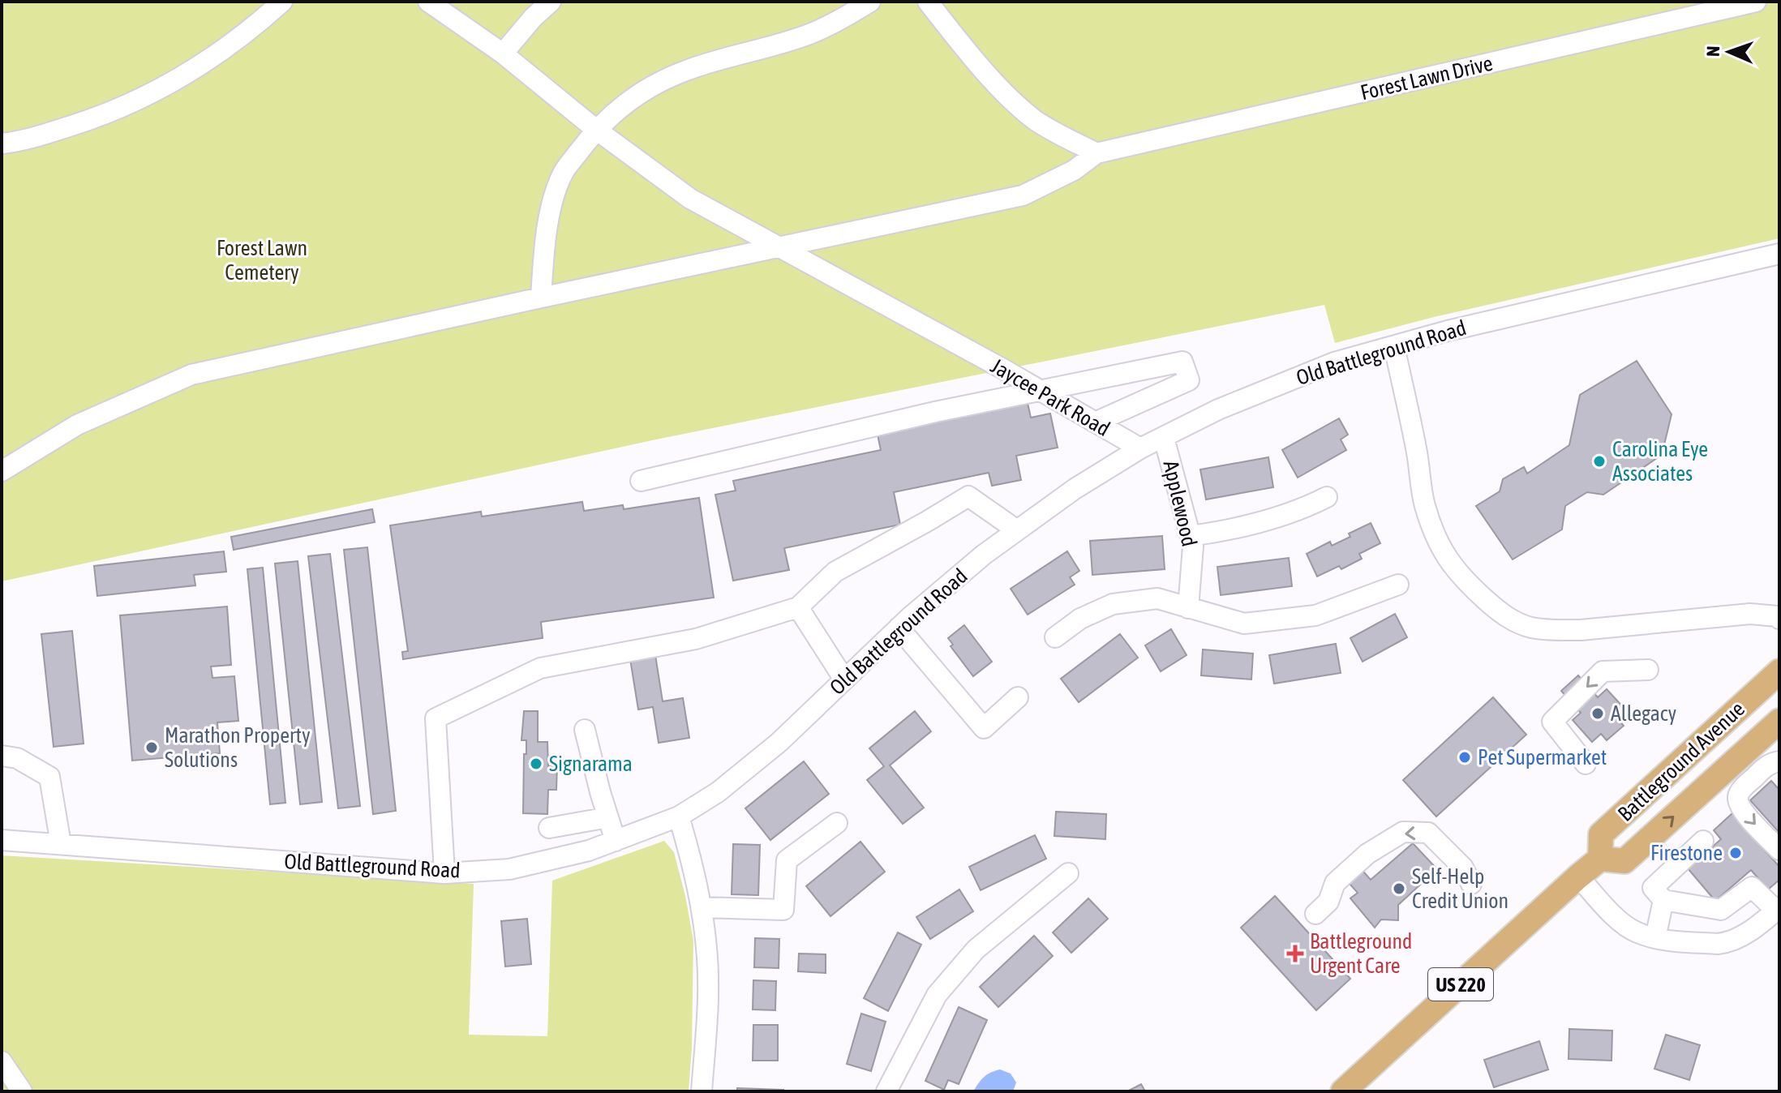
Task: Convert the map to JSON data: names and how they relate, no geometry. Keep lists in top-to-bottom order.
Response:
{
  "streets": {
    "main road": ["Battleground Avenue", "US 220"],
    "street": [
      "Forest Lawn Drive",
      "Old Battleground Road",
      "Jaycee Park Road",
      "Applewood"
    ]
  },
  "crossings": [
    ["Old Battleground Road", "Jaycee Park Road"],
    ["Old Battleground Road", "Applewood"],
    ["Battleground Avenue", "US 220"]
  ],
  "parks": ["Forest Lawn Cemetery"],
  "places": {
    "other": [
      "Carolina Eye Associates",
      "Allegacy",
      "Marathon Property Solutions",
      "Pet Supermarket",
      "Signarama",
      "Firestone",
      "Self-Help Credit Union"
    ],
    "health": ["Battleground Urgent Care"]
  },
  "north": "left"
}
